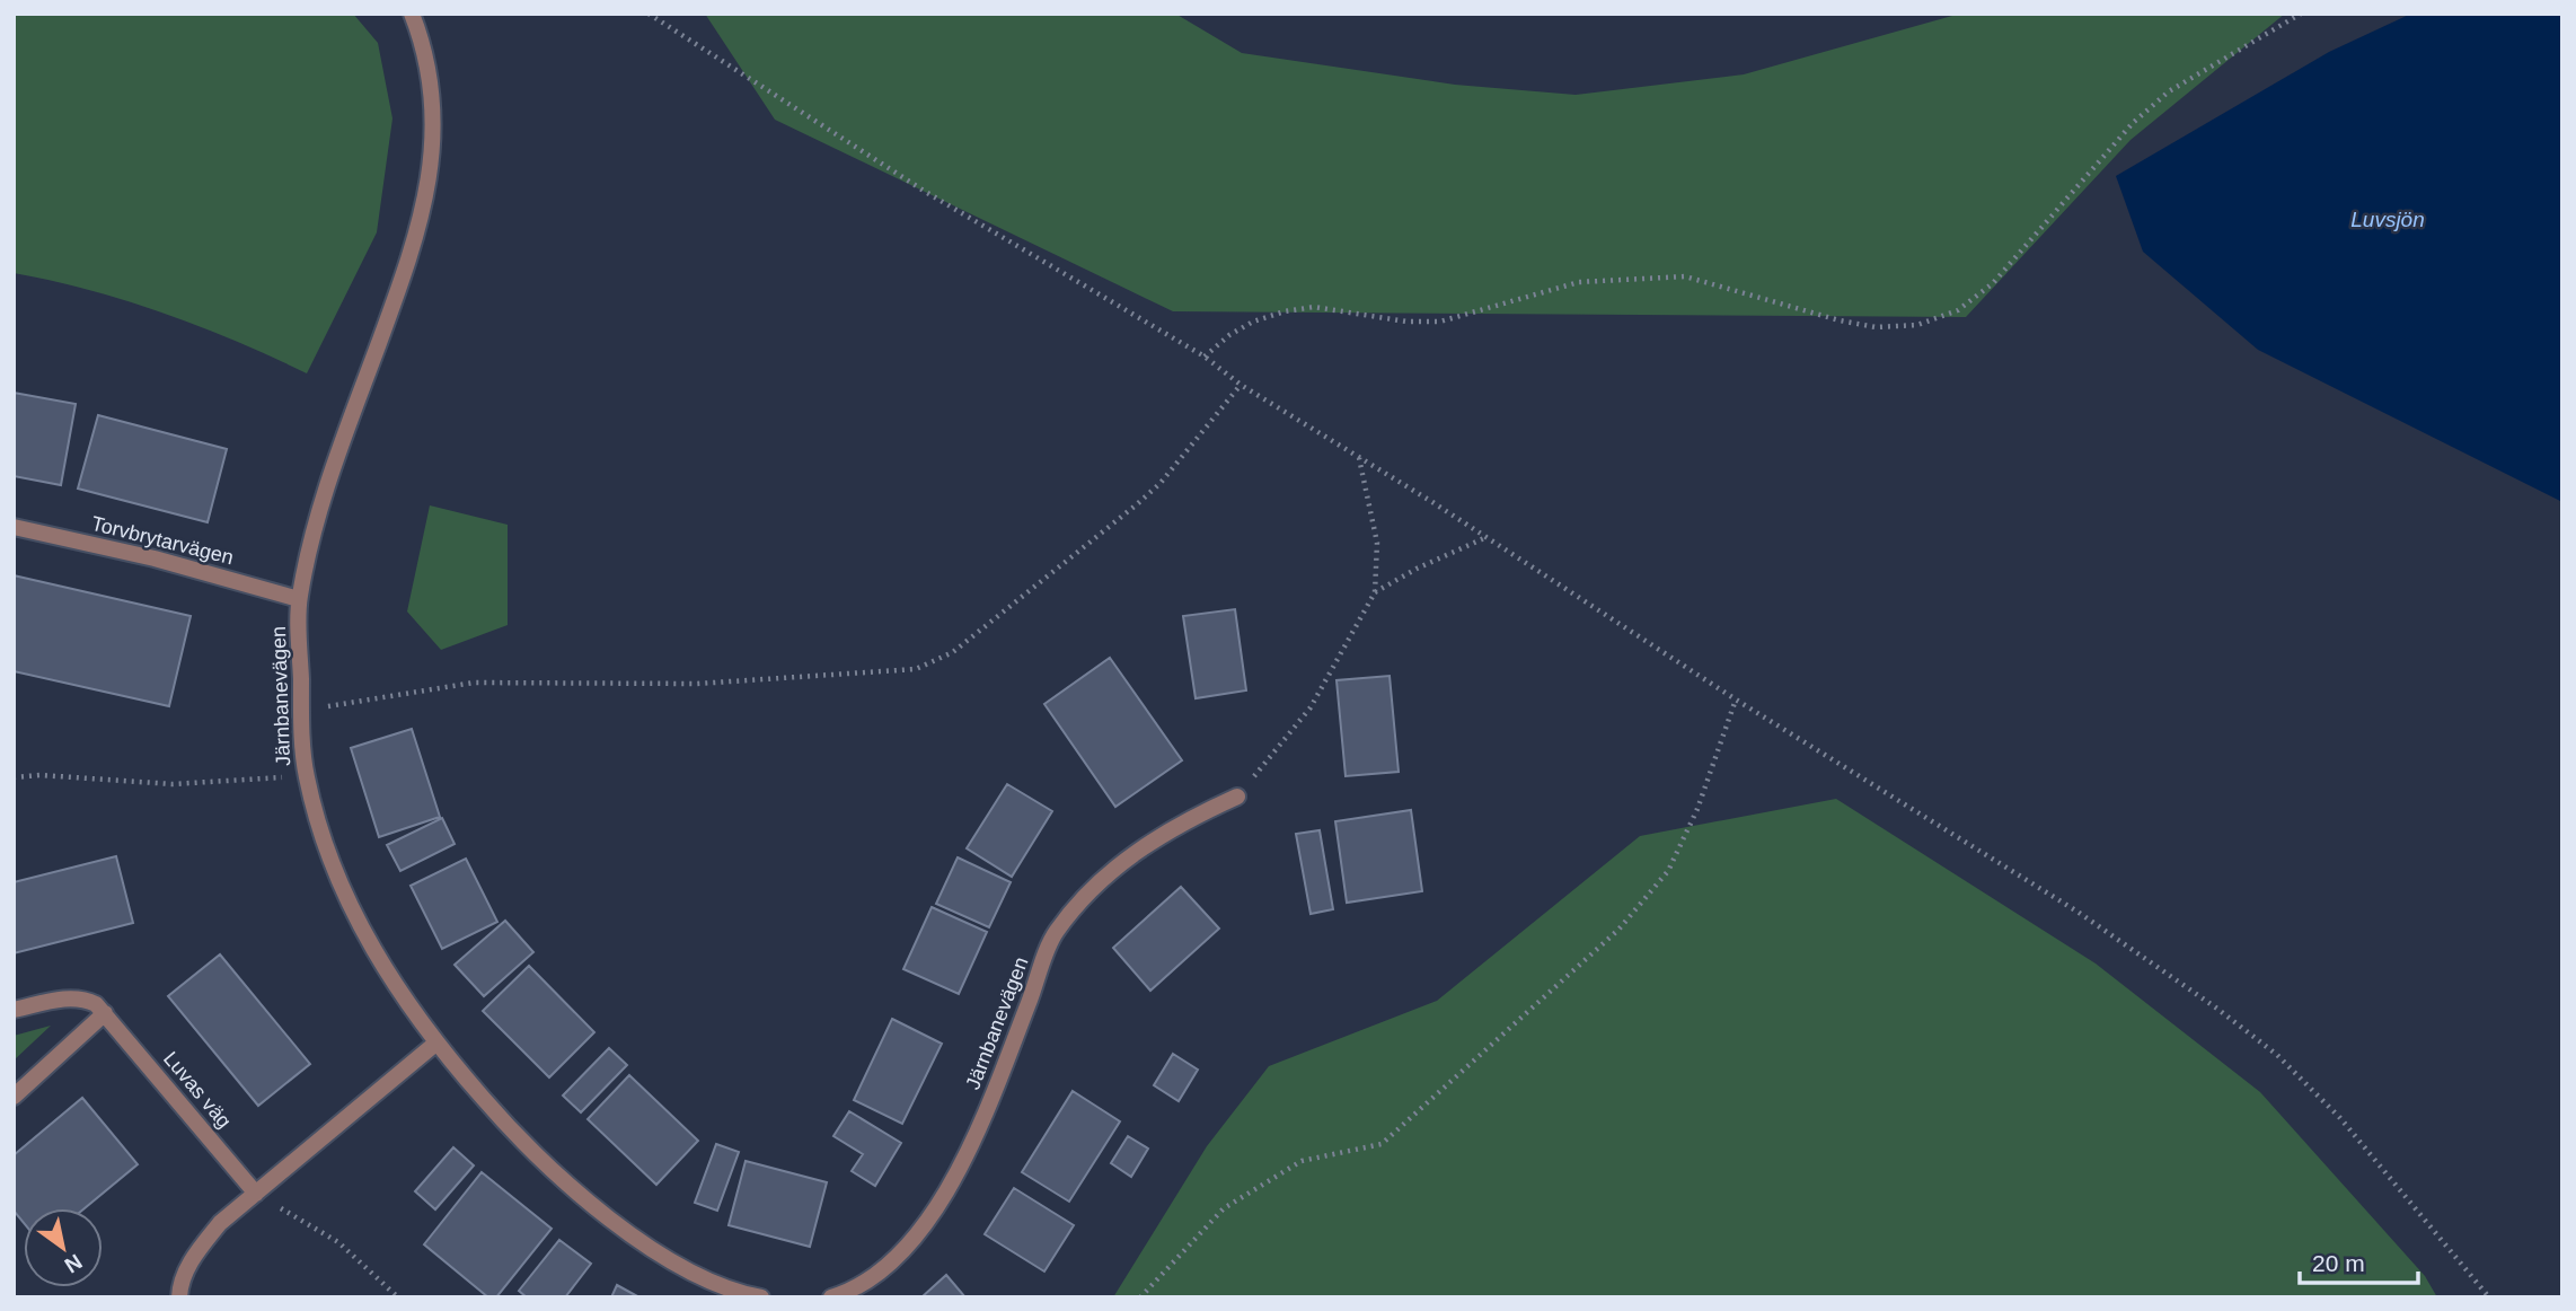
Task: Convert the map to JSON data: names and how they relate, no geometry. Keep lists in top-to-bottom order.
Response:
{
  "streets": {
    "street": ["Torvbrytarvägen", "Järnbanevägen", "Luvas väg"]
  },
  "crossings": [
    ["Torvbrytarvägen", "Järnbanevägen"]
  ],
  "water": ["Luvsjön"],
  "scale_bar": "20 m",
  "north": "bottom right"
}
